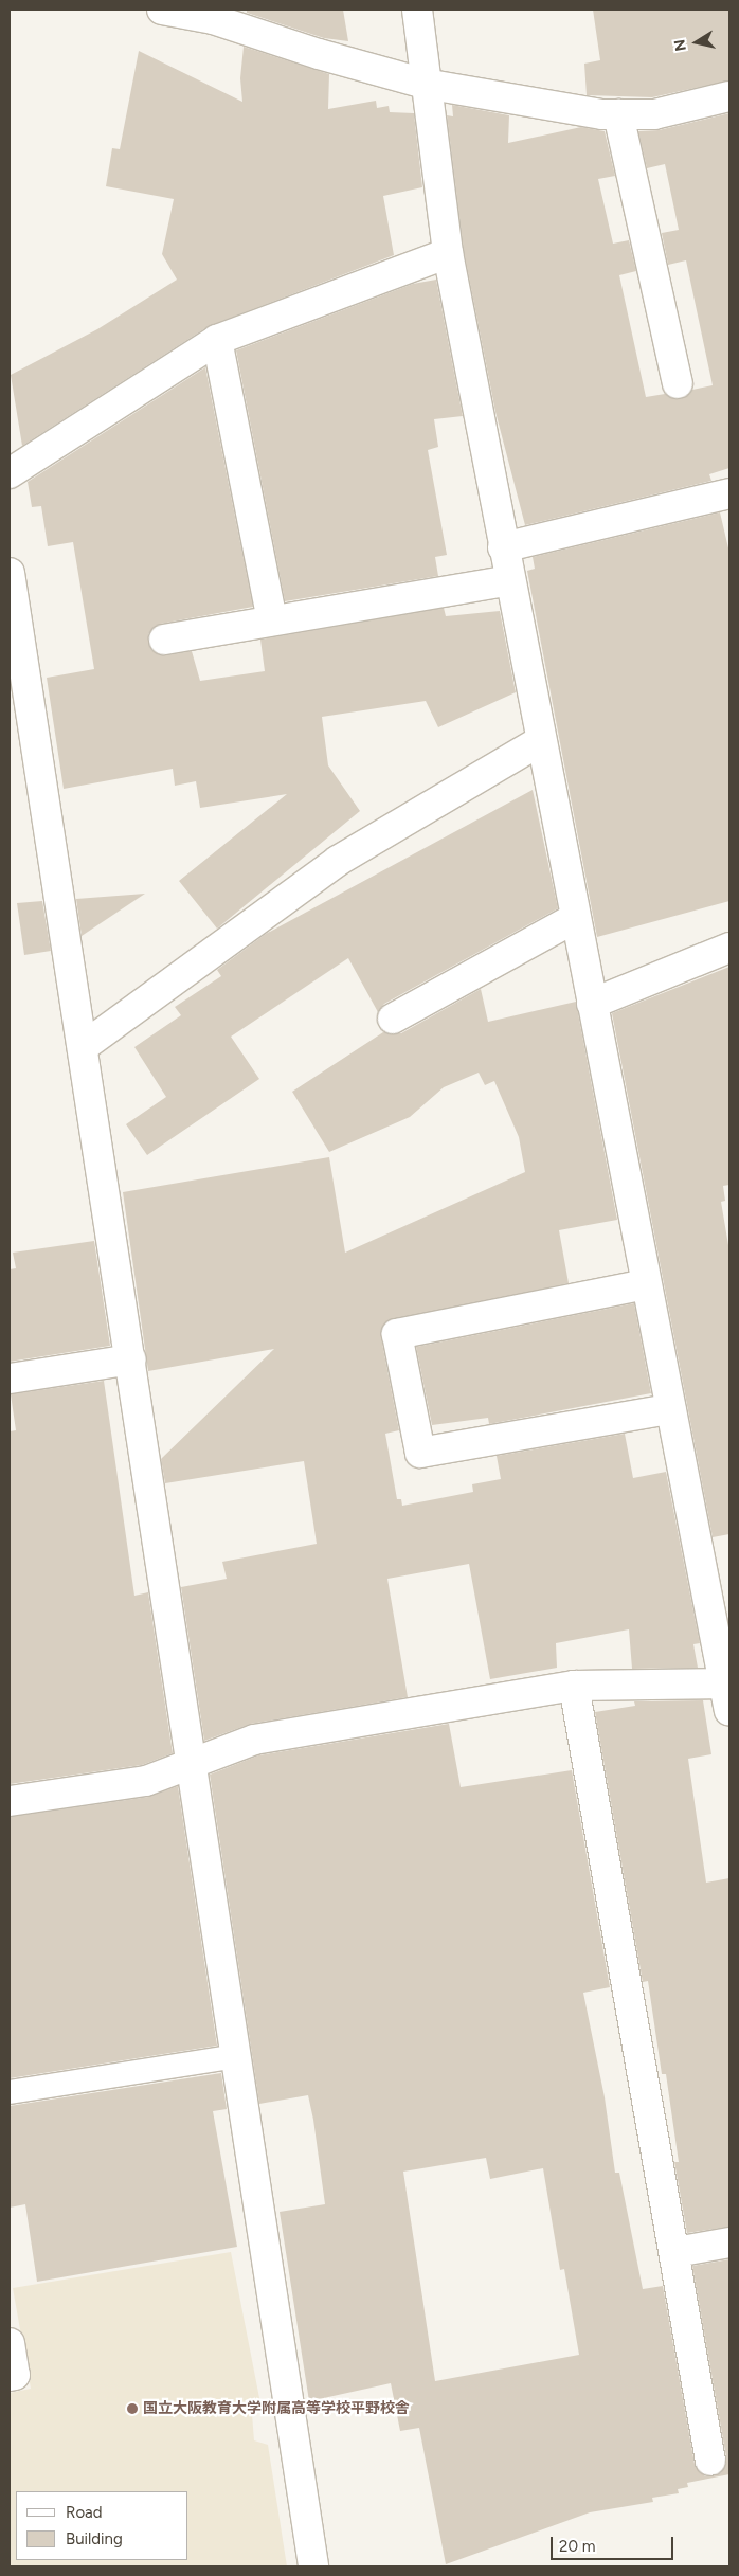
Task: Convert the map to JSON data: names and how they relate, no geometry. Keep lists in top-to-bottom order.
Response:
{
  "places": ["国立大阪教育大学附属高等学校平野校舎"],
  "legend": ["Road", "Building"],
  "scale_bar": "20 m",
  "north": "left"
}
